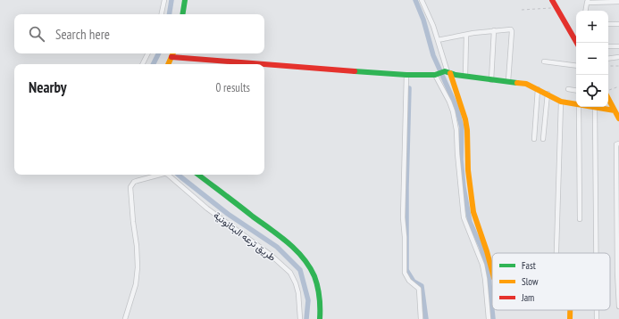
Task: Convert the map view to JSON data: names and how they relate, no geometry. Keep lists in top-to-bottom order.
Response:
{
  "streets": {
    "street": ["طريق ترعه البتانونية"]
  },
  "legend": ["Fast", "Slow", "Jam"],
  "page": {
    "map_buttons": ["+", "−"],
    "search": "Search here",
    "heading": ["Nearby", "0 results"]
  }
}
